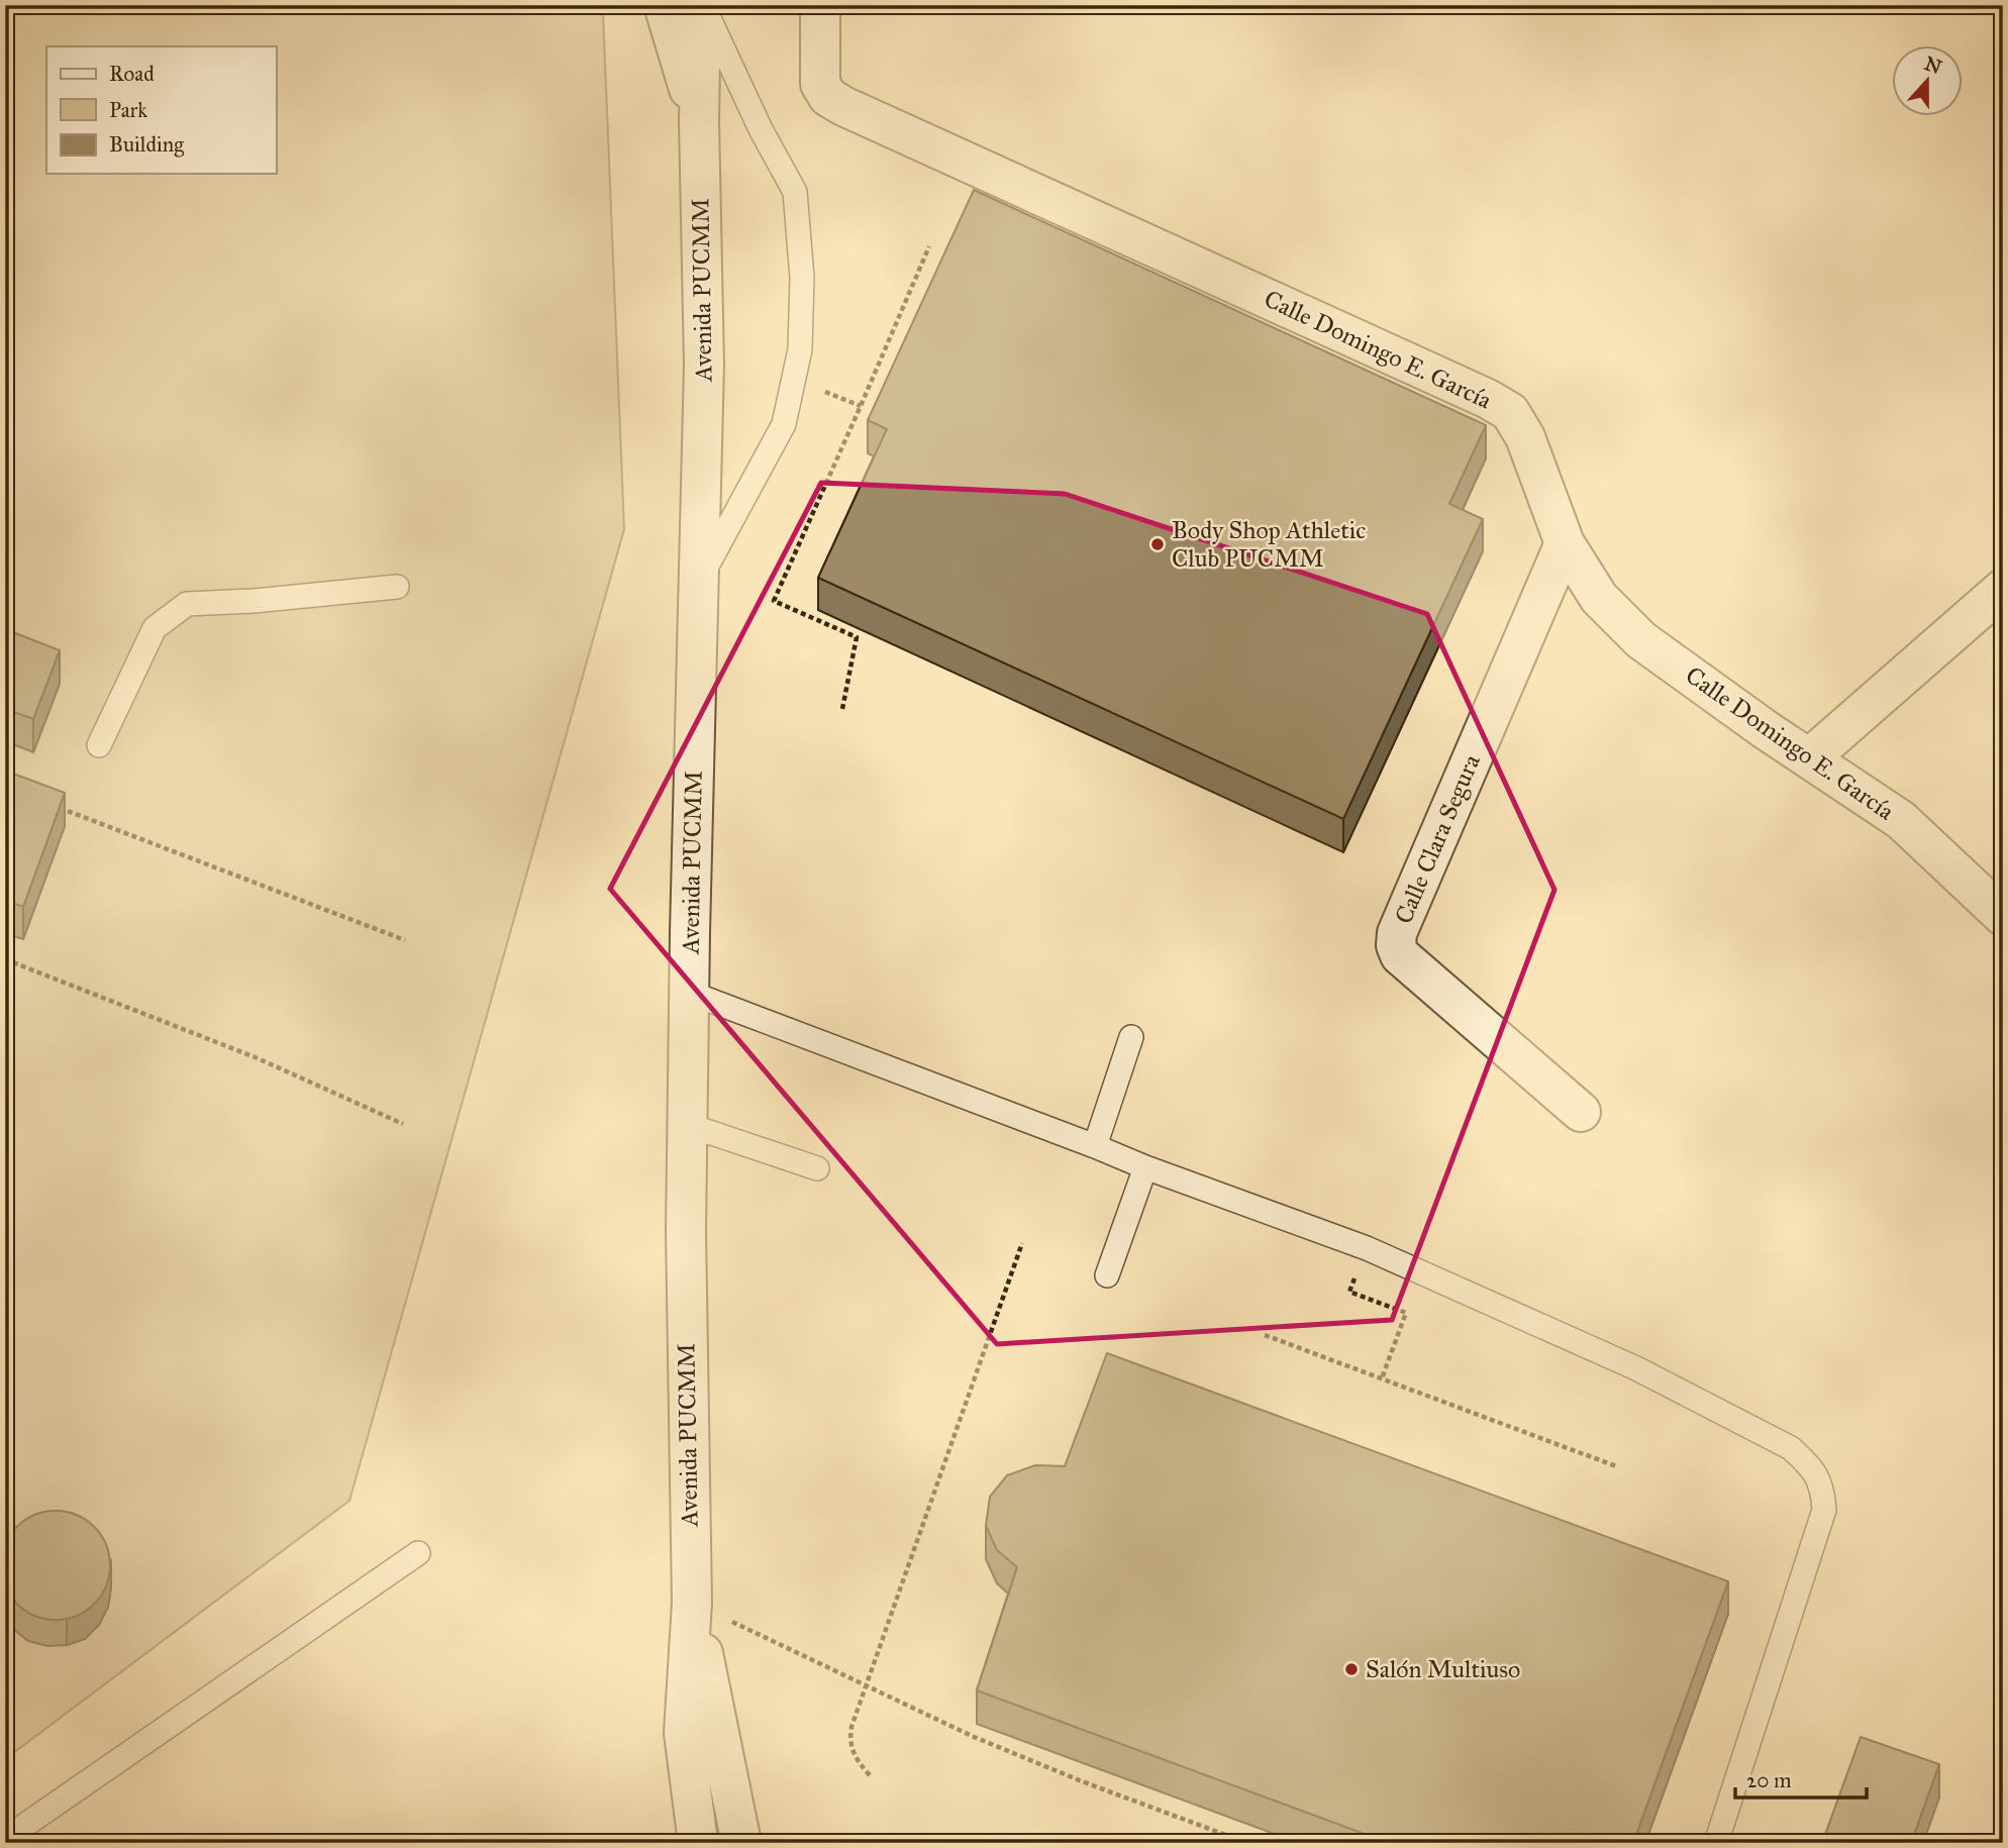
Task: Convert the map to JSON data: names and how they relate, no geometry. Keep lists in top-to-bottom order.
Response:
{
  "streets": {
    "street": ["Avenida PUCMM", "Calle Domingo E. García", "Calle Clara Segura"]
  },
  "crossings": [
    ["Calle Domingo E. García", "Calle Clara Segura"]
  ],
  "places": ["Body Shop Athletic Club PUCMM", "Salón Multiuso"],
  "legend": ["Road", "Park", "Building"],
  "scale_bar": "20 m",
  "north": "top"
}
